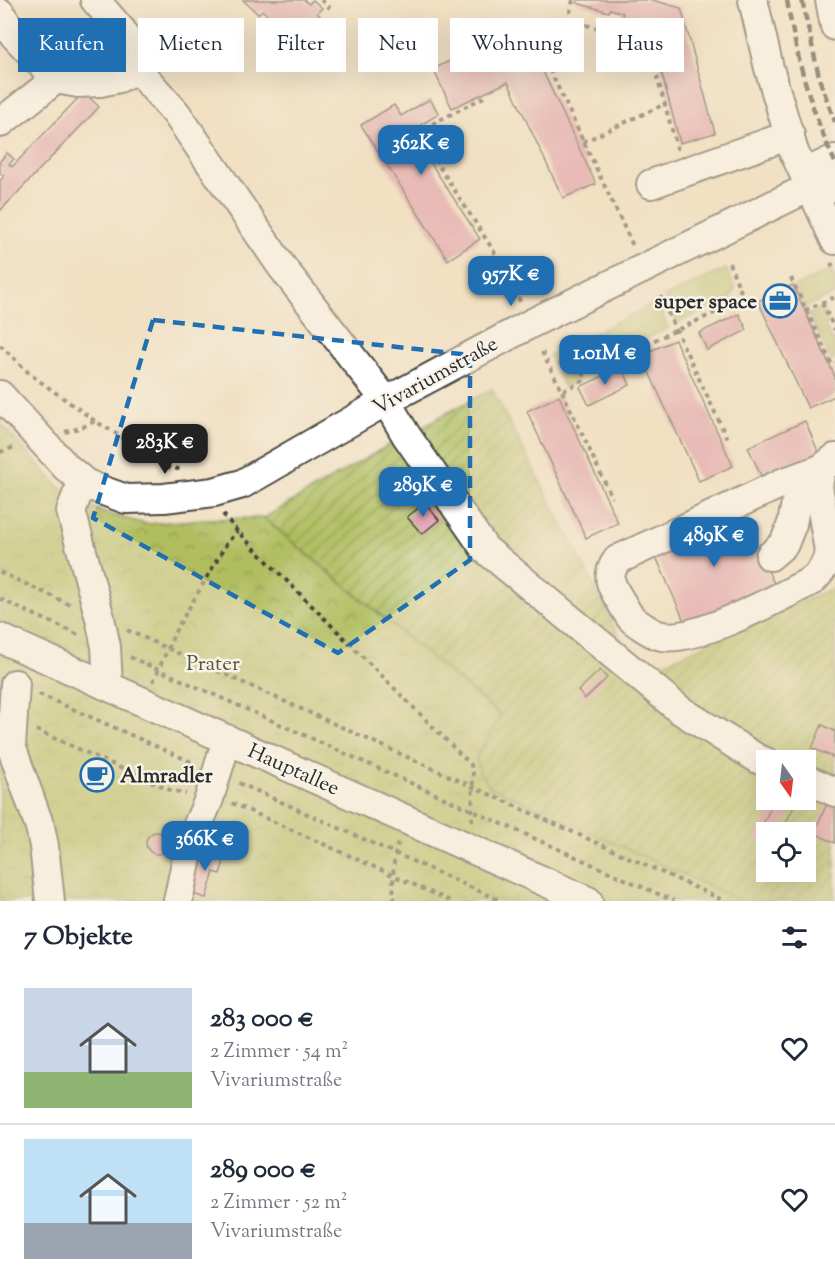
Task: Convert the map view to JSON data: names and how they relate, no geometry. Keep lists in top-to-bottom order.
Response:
{
  "streets": {
    "street": ["Vivariumstraße", "Hauptallee"]
  },
  "parks": ["Prater"],
  "places": {
    "office": ["super space"],
    "cafe": ["Almradler"]
  },
  "north": "bottom",
  "page": {
    "chip": [
      "Kaufen",
      "Mieten",
      "Filter",
      "Neu",
      "Wohnung",
      "Haus"
    ],
    "price": [
      "362K €",
      "957K €",
      "1.01M €",
      "283K €",
      "289K €",
      "489K €",
      "366K €"
    ],
    "heading": "7 Objekte",
    "list": [
      {
        "name": "283 000 €",
        "note": "2 Zimmer · 54 m² · Vivariumstraße"
      },
      {
        "name": "289 000 €",
        "note": "2 Zimmer · 52 m² · Vivariumstraße"
      }
    ]
  }
}
